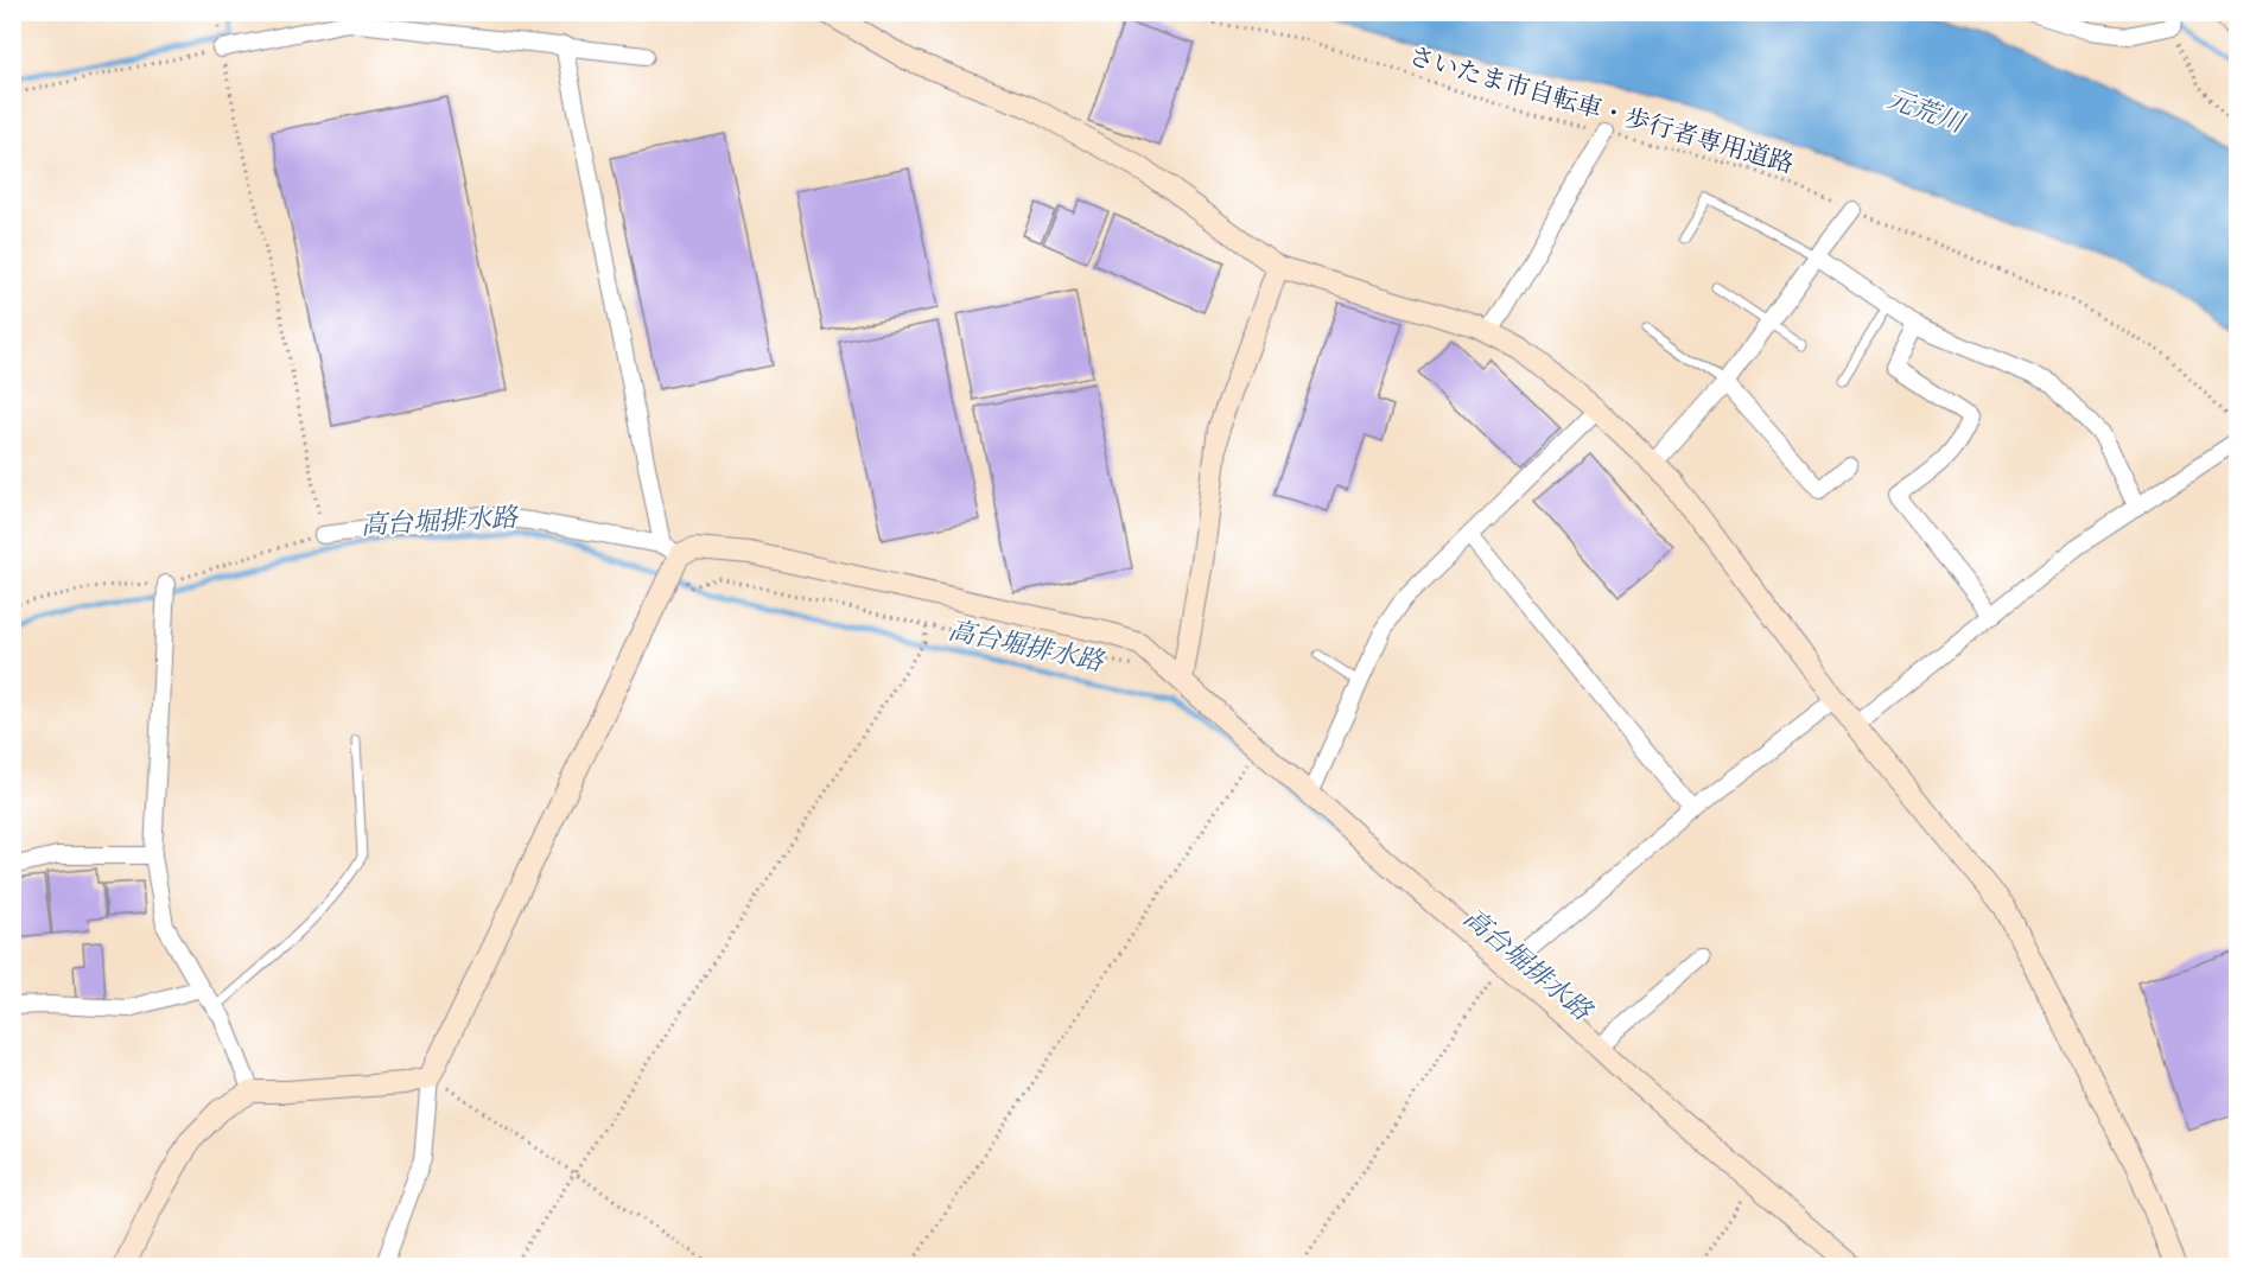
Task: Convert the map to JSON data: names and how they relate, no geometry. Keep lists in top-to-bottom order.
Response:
{
  "streets": {
    "path": ["さいたま市自転車・歩行者専用道路"]
  },
  "water": ["元荒川", "高台堀排水路"]
}
